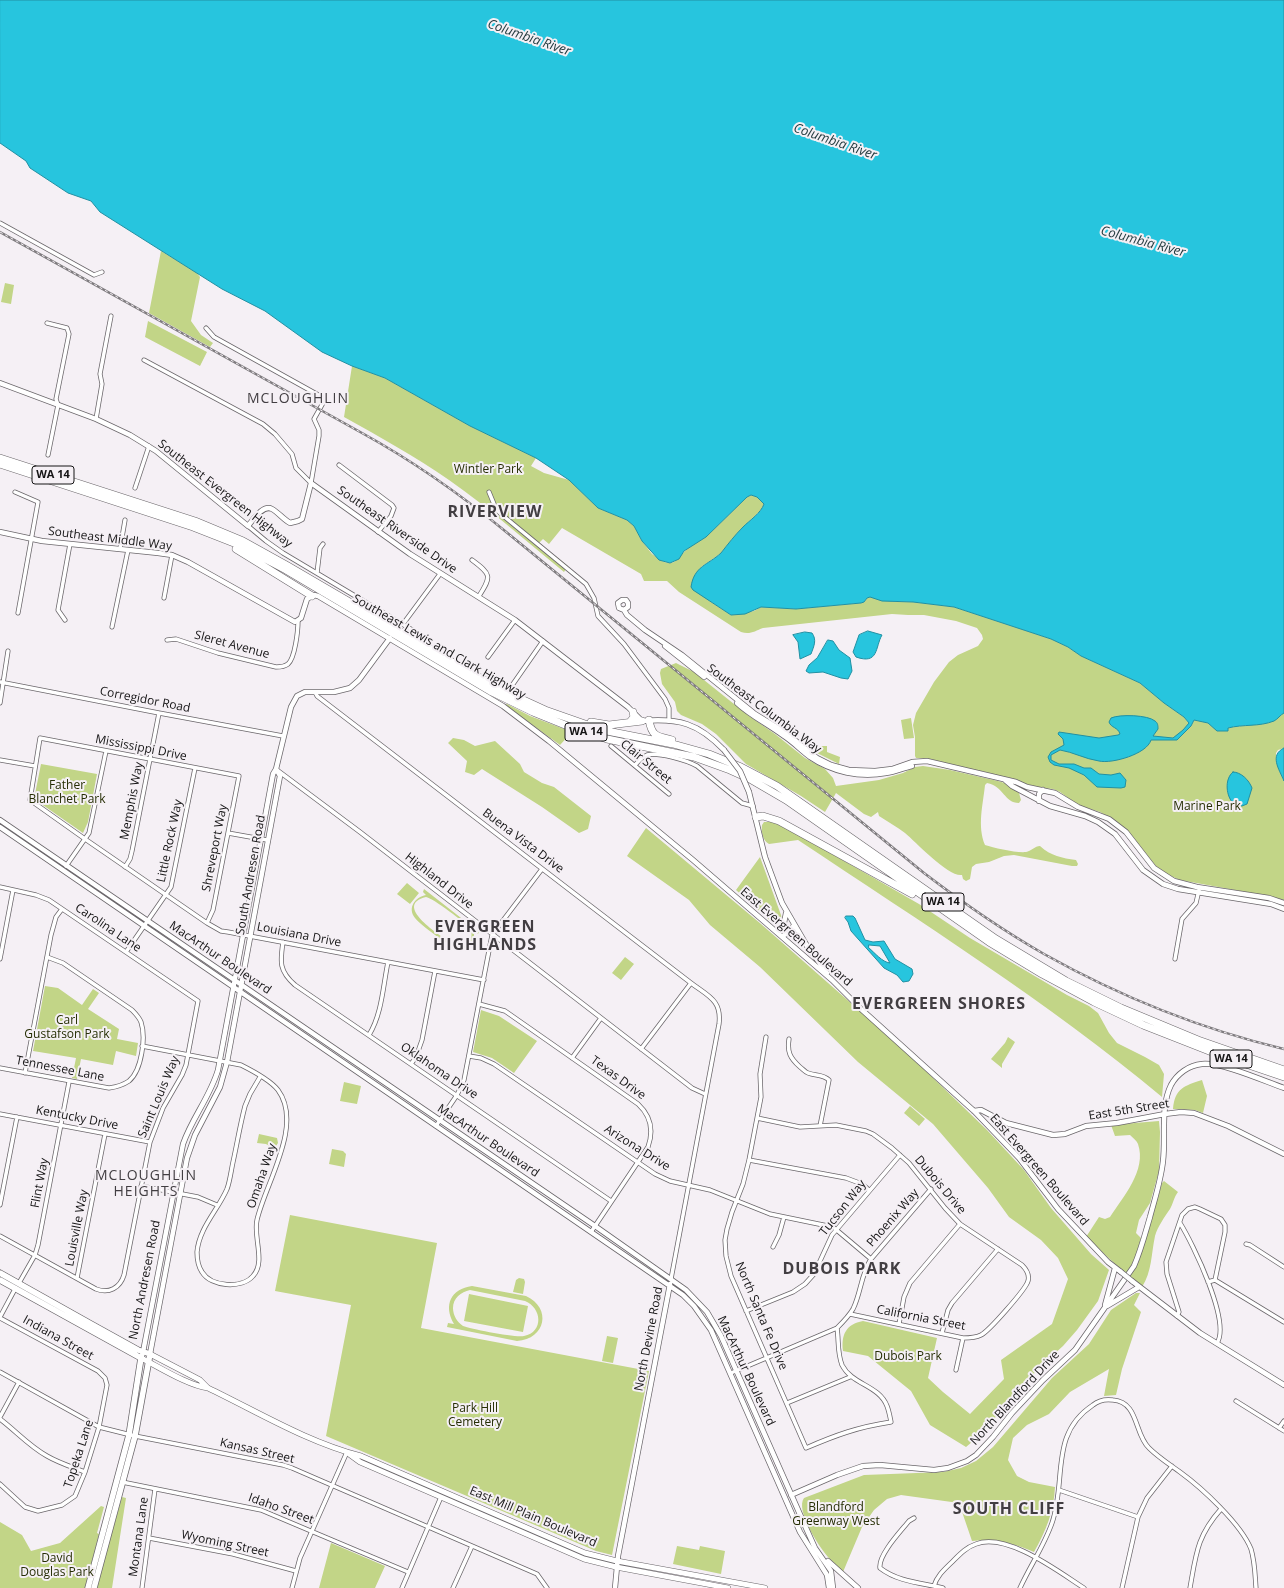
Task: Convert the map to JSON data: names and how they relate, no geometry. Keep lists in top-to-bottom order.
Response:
{
  "streets": {
    "highway": ["WA 14", "Southeast Lewis and Clark Highway"],
    "main road": ["North Andresen Road", "East Mill Plain Boulevard"],
    "street": [
      "Southeast Evergreen Highway",
      "Southeast Riverside Drive",
      "Southeast Middle Way",
      "Sleret Avenue",
      "Corregidor Road",
      "Southeast Columbia Way",
      "Mississippi Drive",
      "Clair Street",
      "Memphis Way",
      "Little Rock Way",
      "Buena Vista Drive",
      "Shreveport Way",
      "South Andresen Road",
      "Highland Drive",
      "Carolina Lane",
      "Louisiana Drive",
      "East Evergreen Boulevard",
      "MacArthur Boulevard",
      "Tennessee Lane",
      "Oklahoma Drive",
      "Texas Drive",
      "Saint Louis Way",
      "East 5th Street",
      "Kentucky Drive",
      "Arizona Drive",
      "Omaha Way",
      "Flint Way",
      "Dubois Drive",
      "Tucson Way",
      "Phoenix Way",
      "Louisville Way",
      "North Santa Fe Drive",
      "California Street",
      "Indiana Street",
      "North Devine Road",
      "North Blandford Drive",
      "Kansas Street",
      "Topeka Lane",
      "Idaho Street",
      "Montana Lane",
      "Wyoming Street"
    ]
  },
  "crossings": [
    ["Southeast Middle Way", "Sleret Avenue"],
    ["Sleret Avenue", "East Evergreen Boulevard"],
    ["Corregidor Road", "Memphis Way"],
    ["Corregidor Road", "South Andresen Road"],
    ["Mississippi Drive", "Memphis Way"],
    ["Mississippi Drive", "Little Rock Way"],
    ["Mississippi Drive", "Shreveport Way"],
    ["Mississippi Drive", "Louisiana Drive"],
    ["Memphis Way", "Louisiana Drive"],
    ["Little Rock Way", "Carolina Lane"],
    ["Little Rock Way", "Louisiana Drive"],
    ["Little Rock Way", "MacArthur Boulevard"],
    ["Buena Vista Drive", "South Andresen Road"],
    ["Buena Vista Drive", "North Devine Road"],
    ["Shreveport Way", "Louisiana Drive"],
    ["South Andresen Road", "Highland Drive"],
    ["South Andresen Road", "Louisiana Drive"],
    ["South Andresen Road", "East Evergreen Boulevard"],
    ["South Andresen Road", "MacArthur Boulevard"],
    ["South Andresen Road", "North Andresen Road"],
    ["Highland Drive", "North Devine Road"],
    ["Carolina Lane", "Saint Louis Way"],
    ["Louisiana Drive", "Oklahoma Drive"],
    ["East Evergreen Boulevard", "East 5th Street"],
    ["MacArthur Boulevard", "Texas Drive"],
    ["MacArthur Boulevard", "Phoenix Way"],
    ["MacArthur Boulevard", "North Andresen Road"],
    ["MacArthur Boulevard", "North Devine Road"],
    ["MacArthur Boulevard", "North Blandford Drive"],
    ["Tennessee Lane", "Omaha Way"],
    ["Tennessee Lane", "Flint Way"],
    ["Oklahoma Drive", "Texas Drive"],
    ["Texas Drive", "Arizona Drive"],
    ["Saint Louis Way", "Kentucky Drive"],
    ["Saint Louis Way", "Omaha Way"],
    ["Saint Louis Way", "Louisville Way"],
    ["East 5th Street", "North Blandford Drive"],
    ["Kentucky Drive", "Flint Way"],
    ["Kentucky Drive", "Louisville Way"],
    ["Arizona Drive", "Tucson Way"],
    ["Arizona Drive", "Phoenix Way"],
    ["Arizona Drive", "North Santa Fe Drive"],
    ["Arizona Drive", "North Devine Road"],
    ["Omaha Way", "North Andresen Road"],
    ["Flint Way", "Indiana Street"],
    ["Flint Way", "East Mill Plain Boulevard"],
    ["Dubois Drive", "Tucson Way"],
    ["Dubois Drive", "Phoenix Way"],
    ["Dubois Drive", "North Santa Fe Drive"],
    ["Dubois Drive", "California Street"],
    ["Tucson Way", "North Santa Fe Drive"],
    ["Phoenix Way", "North Santa Fe Drive"],
    ["Phoenix Way", "California Street"],
    ["North Andresen Road", "Kansas Street"],
    ["North Andresen Road", "Idaho Street"],
    ["North Andresen Road", "East Mill Plain Boulevard"],
    ["Indiana Street", "Topeka Lane"],
    ["North Devine Road", "East Mill Plain Boulevard"],
    ["Kansas Street", "Topeka Lane"],
    ["Idaho Street", "Montana Lane"],
    ["Montana Lane", "Wyoming Street"]
  ],
  "districts": [
    "MCLOUGHLIN",
    "RIVERVIEW",
    "EVERGREEN HIGHLANDS",
    "EVERGREEN SHORES",
    "MCLOUGHLIN HEIGHTS",
    "DUBOIS PARK",
    "SOUTH CLIFF"
  ],
  "water": ["Columbia River"],
  "parks": [
    "Wintler Park",
    "Father Blanchet Park",
    "Marine Park",
    "Carl Gustafson Park",
    "Dubois Park",
    "Park Hill Cemetery",
    "Blandford Greenway West",
    "David Douglas Park"
  ]
}
